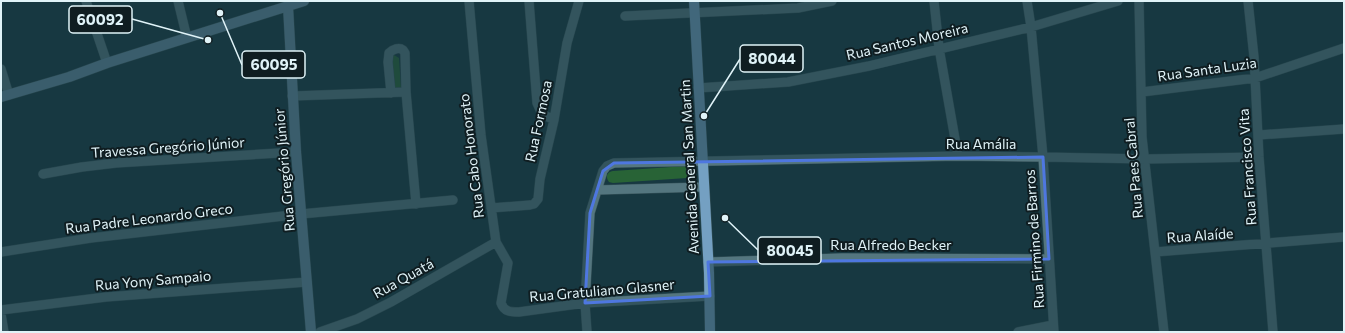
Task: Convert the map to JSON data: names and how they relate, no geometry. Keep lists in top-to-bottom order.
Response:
{
  "streets": {
    "main road": ["Avenida General San Martin", "Rua Gregório Júnior"],
    "street": [
      "Rua Santos Moreira",
      "Rua Santa Luzia",
      "Rua Formosa",
      "Rua Amália",
      "Travessa Gregório Júnior",
      "Rua Cabo Honorato",
      "Rua Francisco Vita",
      "Rua Paes Cabral",
      "Rua Padre Leonardo Greco",
      "Rua Alaíde",
      "Rua Firmino de Barros",
      "Rua Alfredo Becker",
      "Rua Quatá",
      "Rua Yony Sampaio",
      "Rua Gratuliano Glasner"
    ]
  },
  "crossings": [
    ["Rua Santos Moreira", "Avenida General San Martin"],
    ["Rua Santos Moreira", "Rua Firmino de Barros"],
    ["Rua Santa Luzia", "Rua Francisco Vita"],
    ["Rua Santa Luzia", "Rua Paes Cabral"],
    ["Rua Formosa", "Rua Cabo Honorato"],
    ["Rua Amália", "Avenida General San Martin"],
    ["Rua Amália", "Rua Francisco Vita"],
    ["Rua Amália", "Rua Paes Cabral"],
    ["Rua Amália", "Rua Firmino de Barros"],
    ["Travessa Gregório Júnior", "Rua Gregório Júnior"],
    ["Rua Cabo Honorato", "Rua Quatá"],
    ["Rua Cabo Honorato", "Rua Gratuliano Glasner"],
    ["Avenida General San Martin", "Rua Alfredo Becker"],
    ["Avenida General San Martin", "Rua Gratuliano Glasner"],
    ["Rua Francisco Vita", "Rua Alaíde"],
    ["Rua Paes Cabral", "Rua Alaíde"],
    ["Rua Gregório Júnior", "Rua Padre Leonardo Greco"],
    ["Rua Gregório Júnior", "Rua Yony Sampaio"],
    ["Rua Firmino de Barros", "Rua Alfredo Becker"]
  ],
  "places": [
    "60095",
    "60092",
    "80044",
    "80045"
  ]
}
